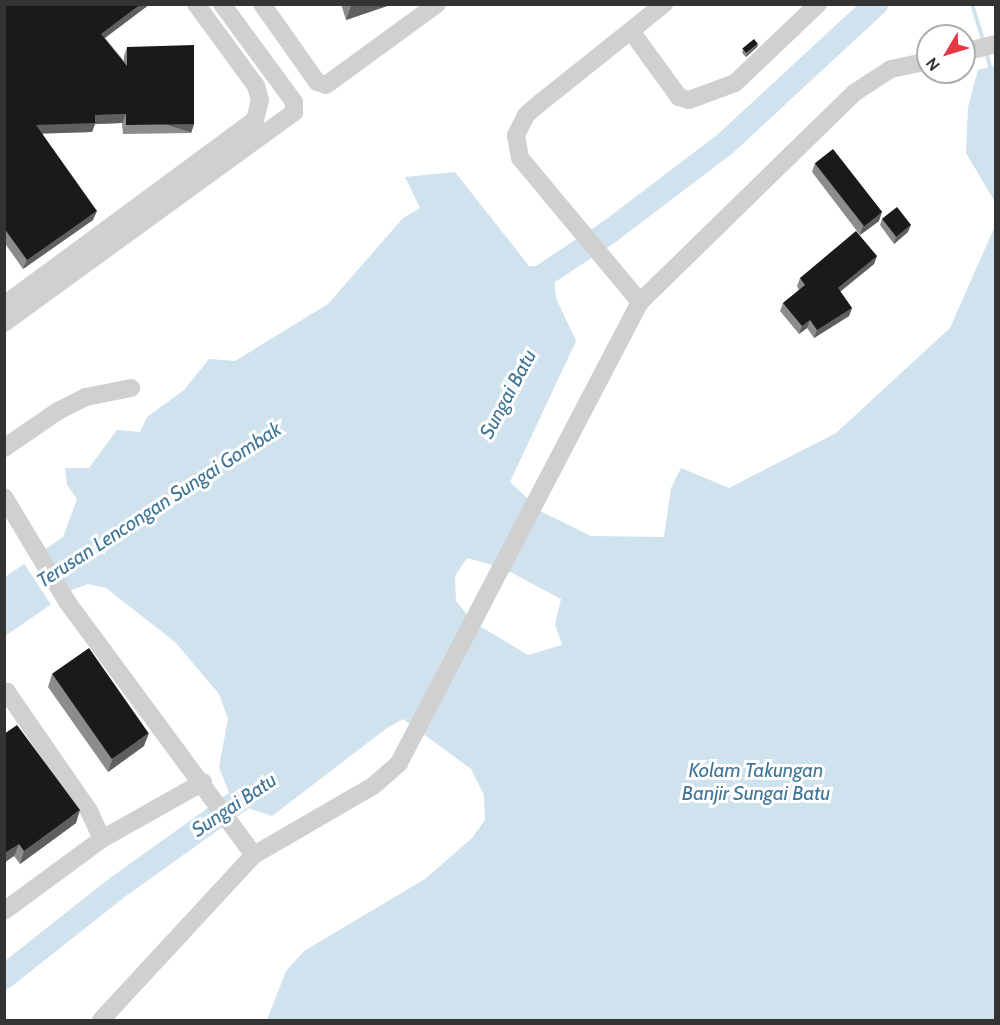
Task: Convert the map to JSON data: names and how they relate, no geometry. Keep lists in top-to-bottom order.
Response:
{
  "water": ["Sungai Batu", "Terusan Lencongan Sungai Gombak", "Kolam Takungan Banjir Sungai Batu"],
  "north": "bottom left"
}
